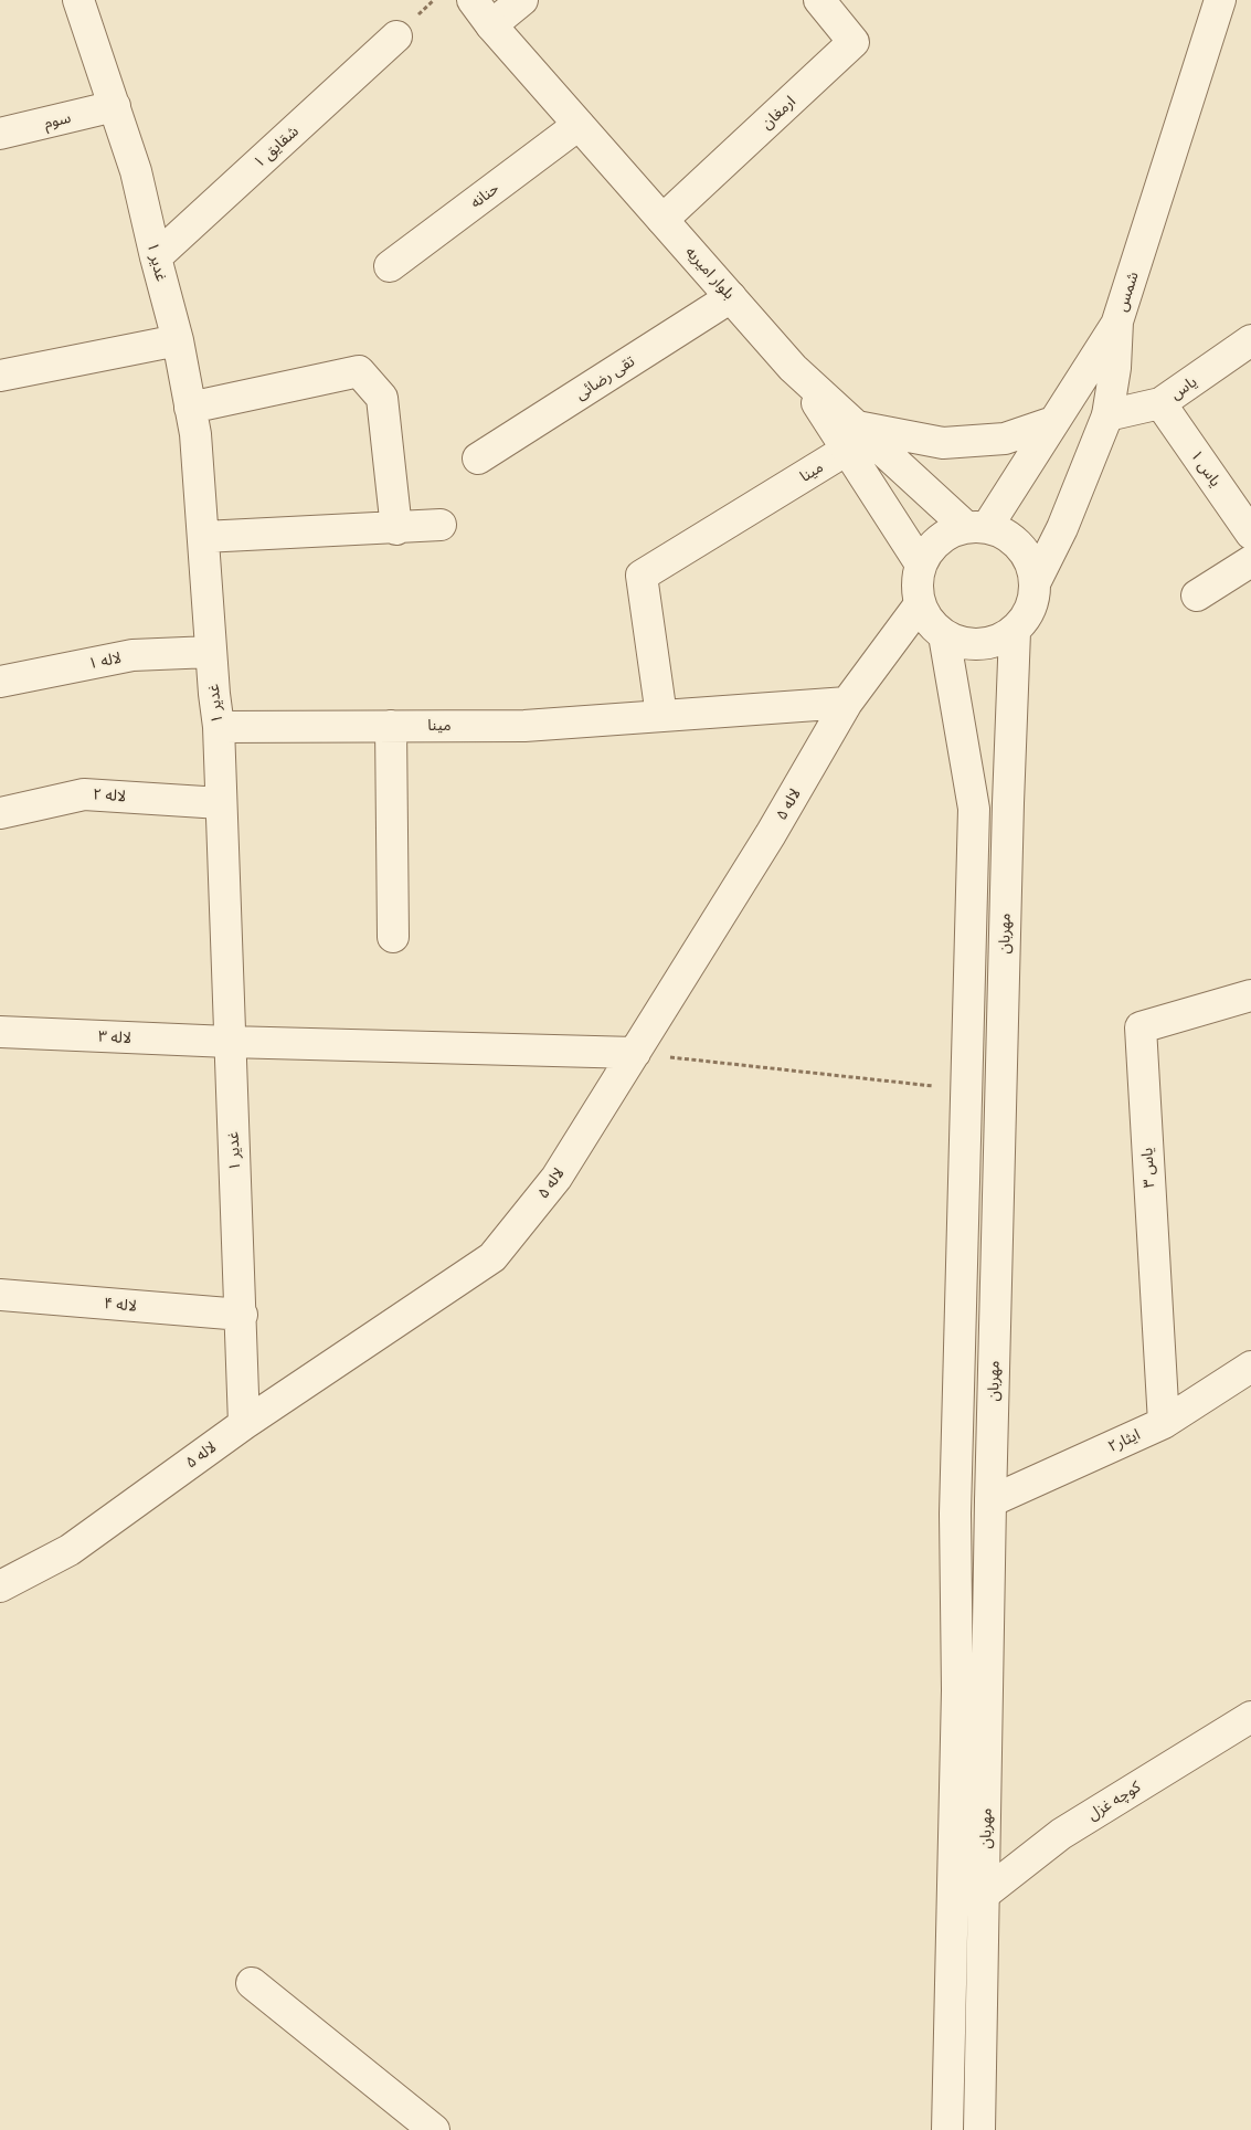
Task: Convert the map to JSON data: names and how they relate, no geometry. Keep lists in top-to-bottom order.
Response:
{
  "streets": {
    "street": [
      "ارمغان",
      "سوم",
      "شقایق ۱",
      "حنانه",
      "غدیر ۱",
      "بلوار امیریه",
      "شمس",
      "تقی رضائی",
      "یاس",
      "یاس ۱",
      "مینا",
      "لاله ۱",
      "لاله ۲",
      "لاله ۵",
      "مهربان",
      "لاله ۳",
      "یاس ۳",
      "لاله ۴",
      "ایثار۲",
      "کوچه غزل"
    ]
  },
  "crossings": [
    ["ارمغان", "بلوار امیریه"],
    ["سوم", "غدیر ۱"],
    ["شقایق ۱", "غدیر ۱"],
    ["حنانه", "بلوار امیریه"],
    ["غدیر ۱", "مینا"],
    ["غدیر ۱", "لاله ۱"],
    ["غدیر ۱", "لاله ۲"],
    ["غدیر ۱", "لاله ۵"],
    ["غدیر ۱", "لاله ۳"],
    ["غدیر ۱", "لاله ۴"],
    ["بلوار امیریه", "تقی رضائی"],
    ["بلوار امیریه", "مینا"],
    ["شمس", "یاس"],
    ["شمس", "لاله ۵"],
    ["شمس", "مهربان"],
    ["یاس", "یاس ۱"],
    ["مینا", "لاله ۵"],
    ["لاله ۵", "مهربان"],
    ["لاله ۵", "لاله ۳"],
    ["مهربان", "ایثار۲"],
    ["مهربان", "کوچه غزل"],
    ["یاس ۳", "ایثار۲"]
  ]
}
